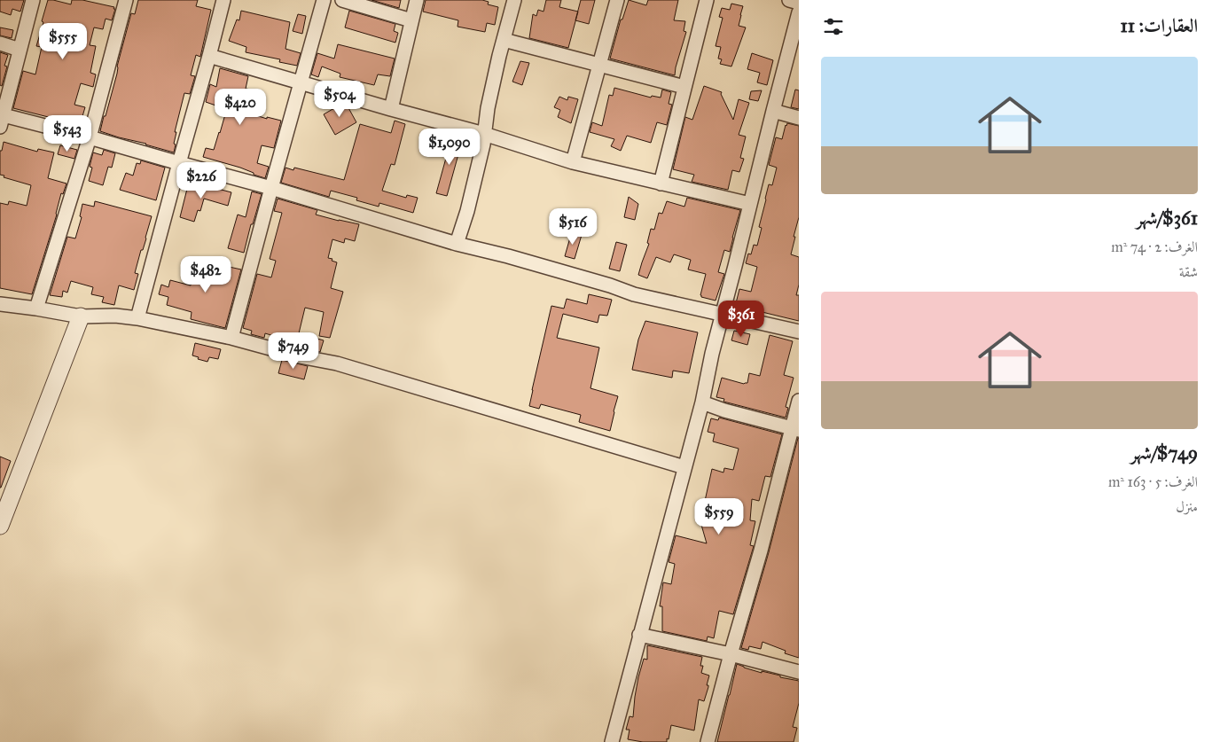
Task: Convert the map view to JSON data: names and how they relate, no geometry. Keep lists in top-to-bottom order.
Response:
{
  "page": {
    "heading": "العقارات: 11",
    "price": [
      "$555",
      "$504",
      "$420",
      "$543",
      "$1,090",
      "$226",
      "$516",
      "$482",
      "$361",
      "$749",
      "$559"
    ],
    "list": [
      {
        "name": "$361/شهر",
        "note": "الغرف: 2 · 74 m² · شقة"
      },
      {
        "name": "$749/شهر",
        "note": "الغرف: 5 · 163 m² · منزل"
      }
    ]
  }
}
